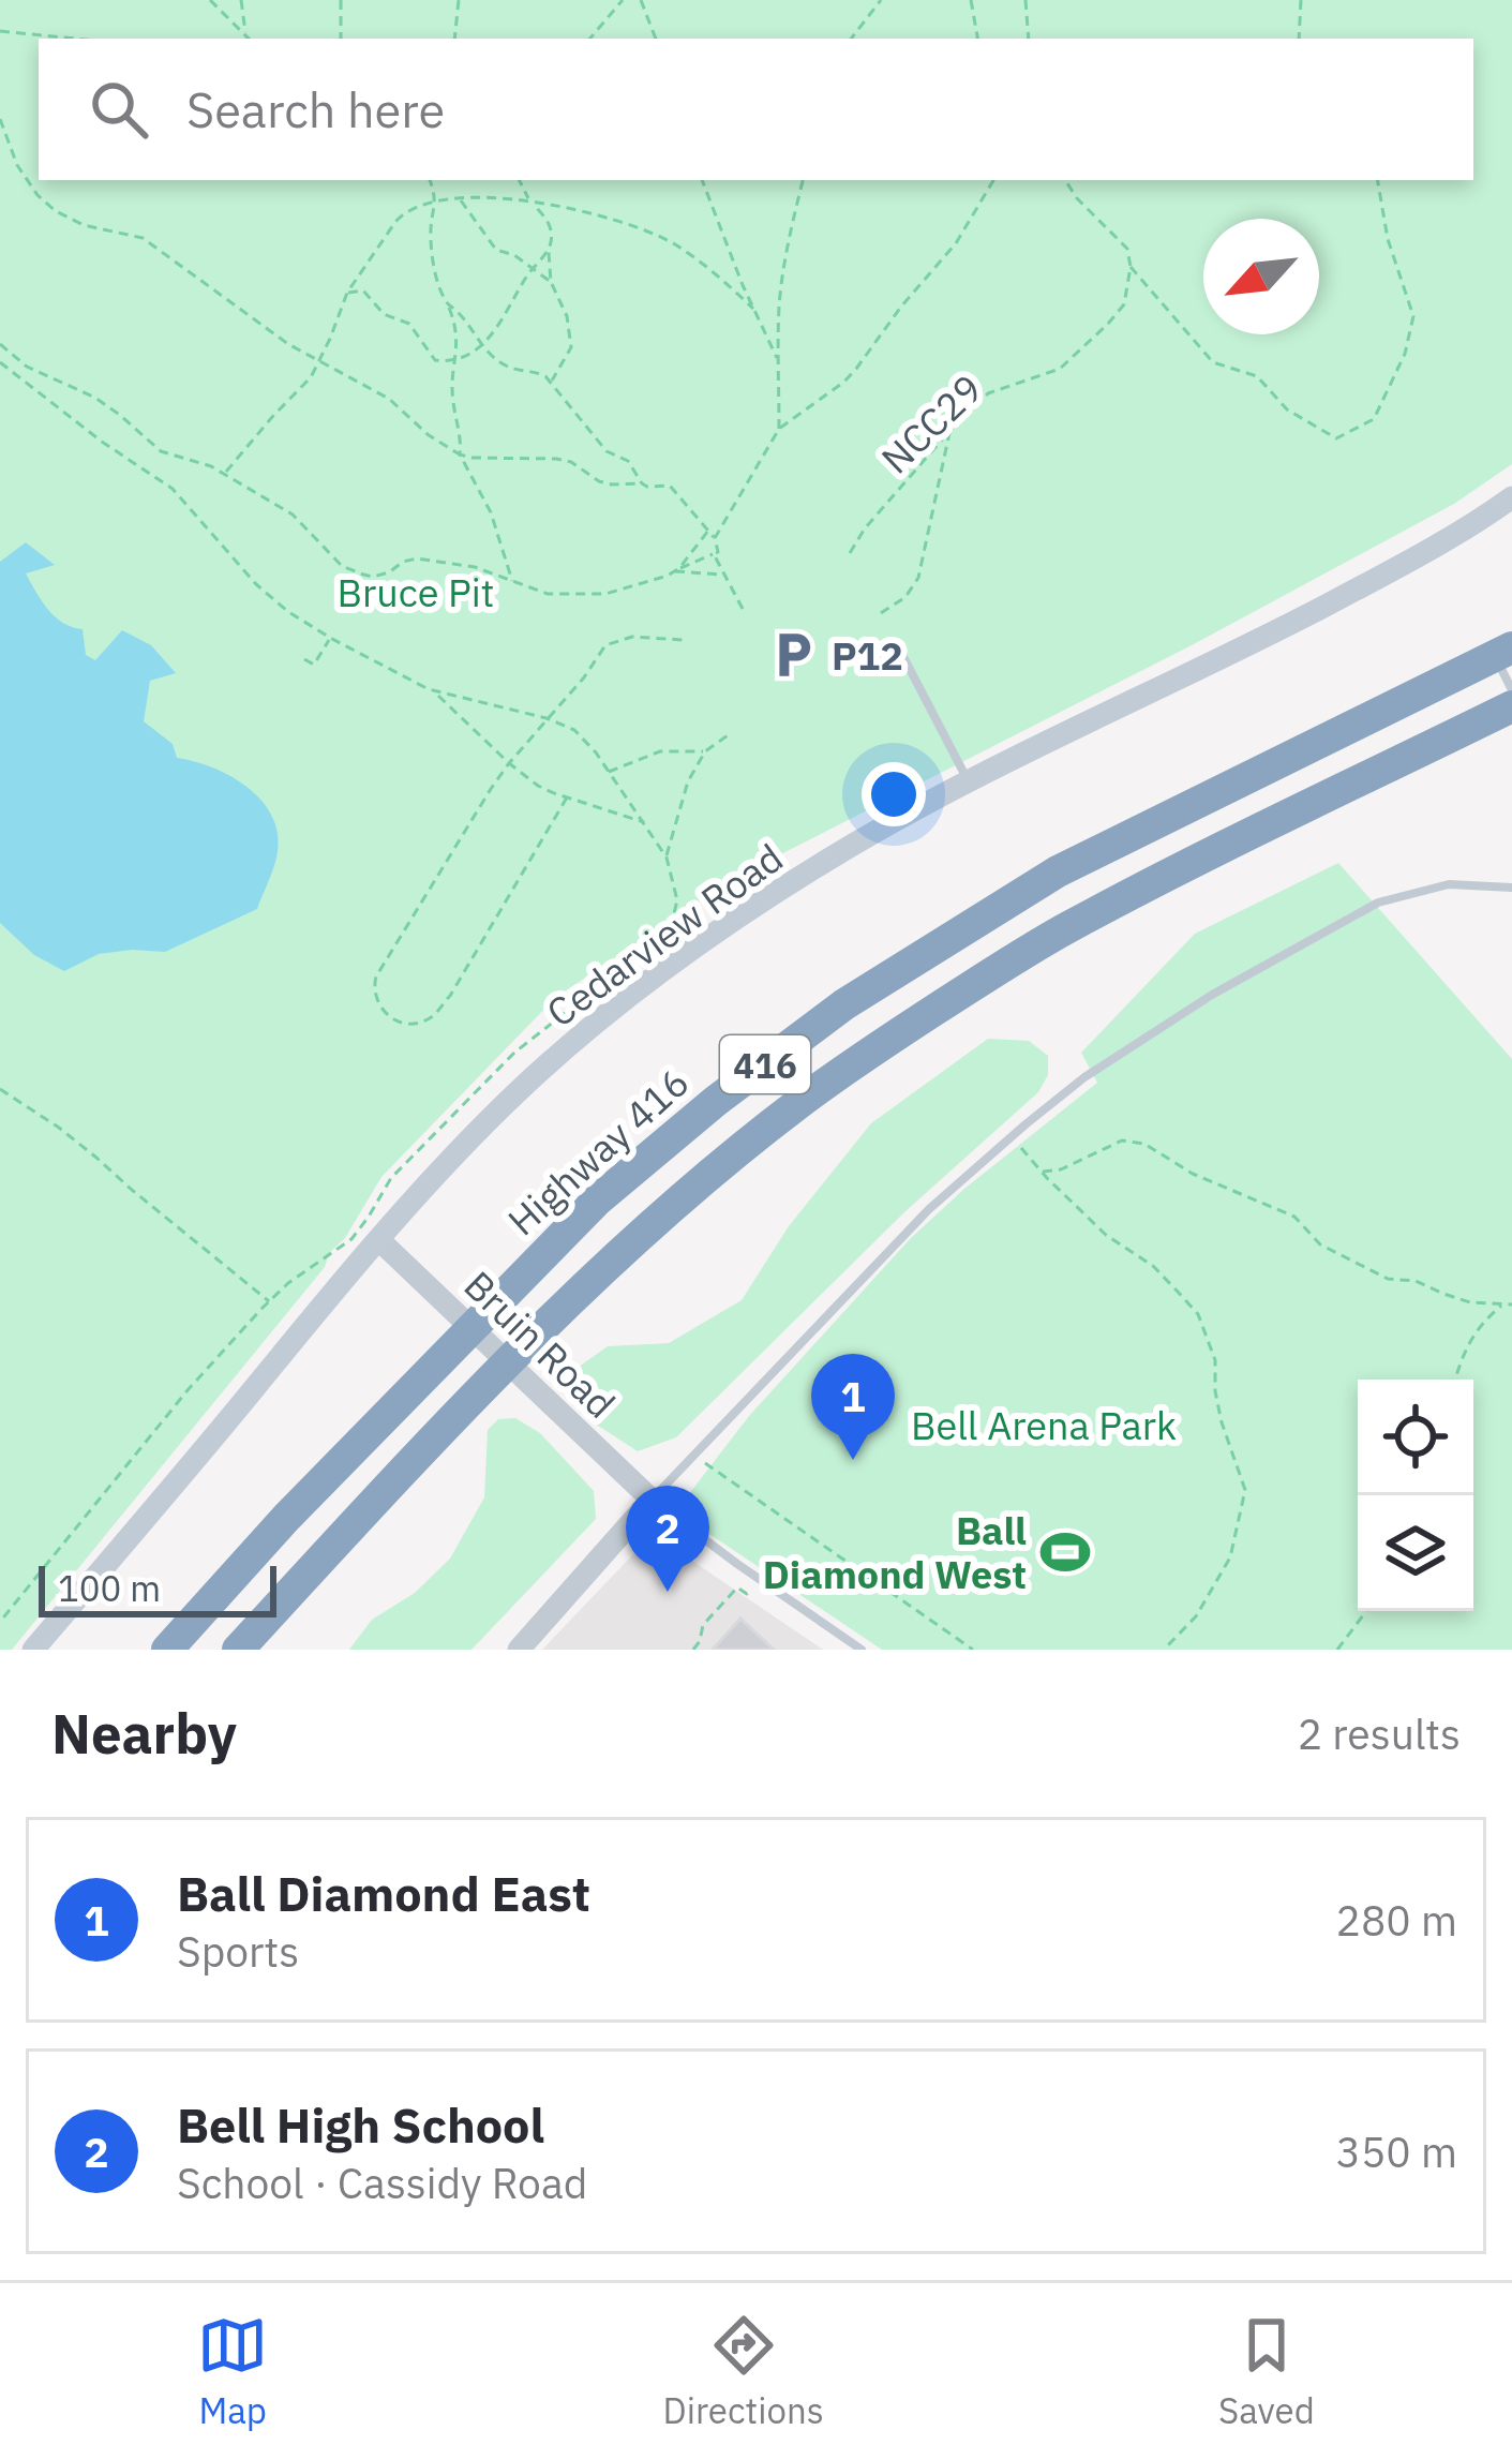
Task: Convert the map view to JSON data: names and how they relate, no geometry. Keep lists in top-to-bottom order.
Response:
{
  "streets": {
    "highway": ["416", "Highway 416"],
    "main road": ["Cedarview Road"],
    "street": ["Bruin Road"],
    "path": ["NCC29"]
  },
  "crossings": [
    ["Cedarview Road", "Bruin Road"]
  ],
  "parks": ["Bruce Pit", "Bell Arena Park"],
  "places": {
    "parking": ["P12"],
    "sports": ["Ball Diamond West"]
  },
  "scale_bar": "100 m",
  "north": "bottom left",
  "page": {
    "search": "Search here",
    "pins": ["1", "2"],
    "scale": "100 m",
    "heading": ["Nearby", "2 results"],
    "list": [
      {
        "mark": "1",
        "name": "Ball Diamond East",
        "note": "Sports",
        "value": "280 m"
      },
      {
        "mark": "2",
        "name": "Bell High School",
        "note": "School · Cassidy Road",
        "value": "350 m"
      }
    ],
    "nav": ["Map", "Directions", "Saved"]
  }
}
